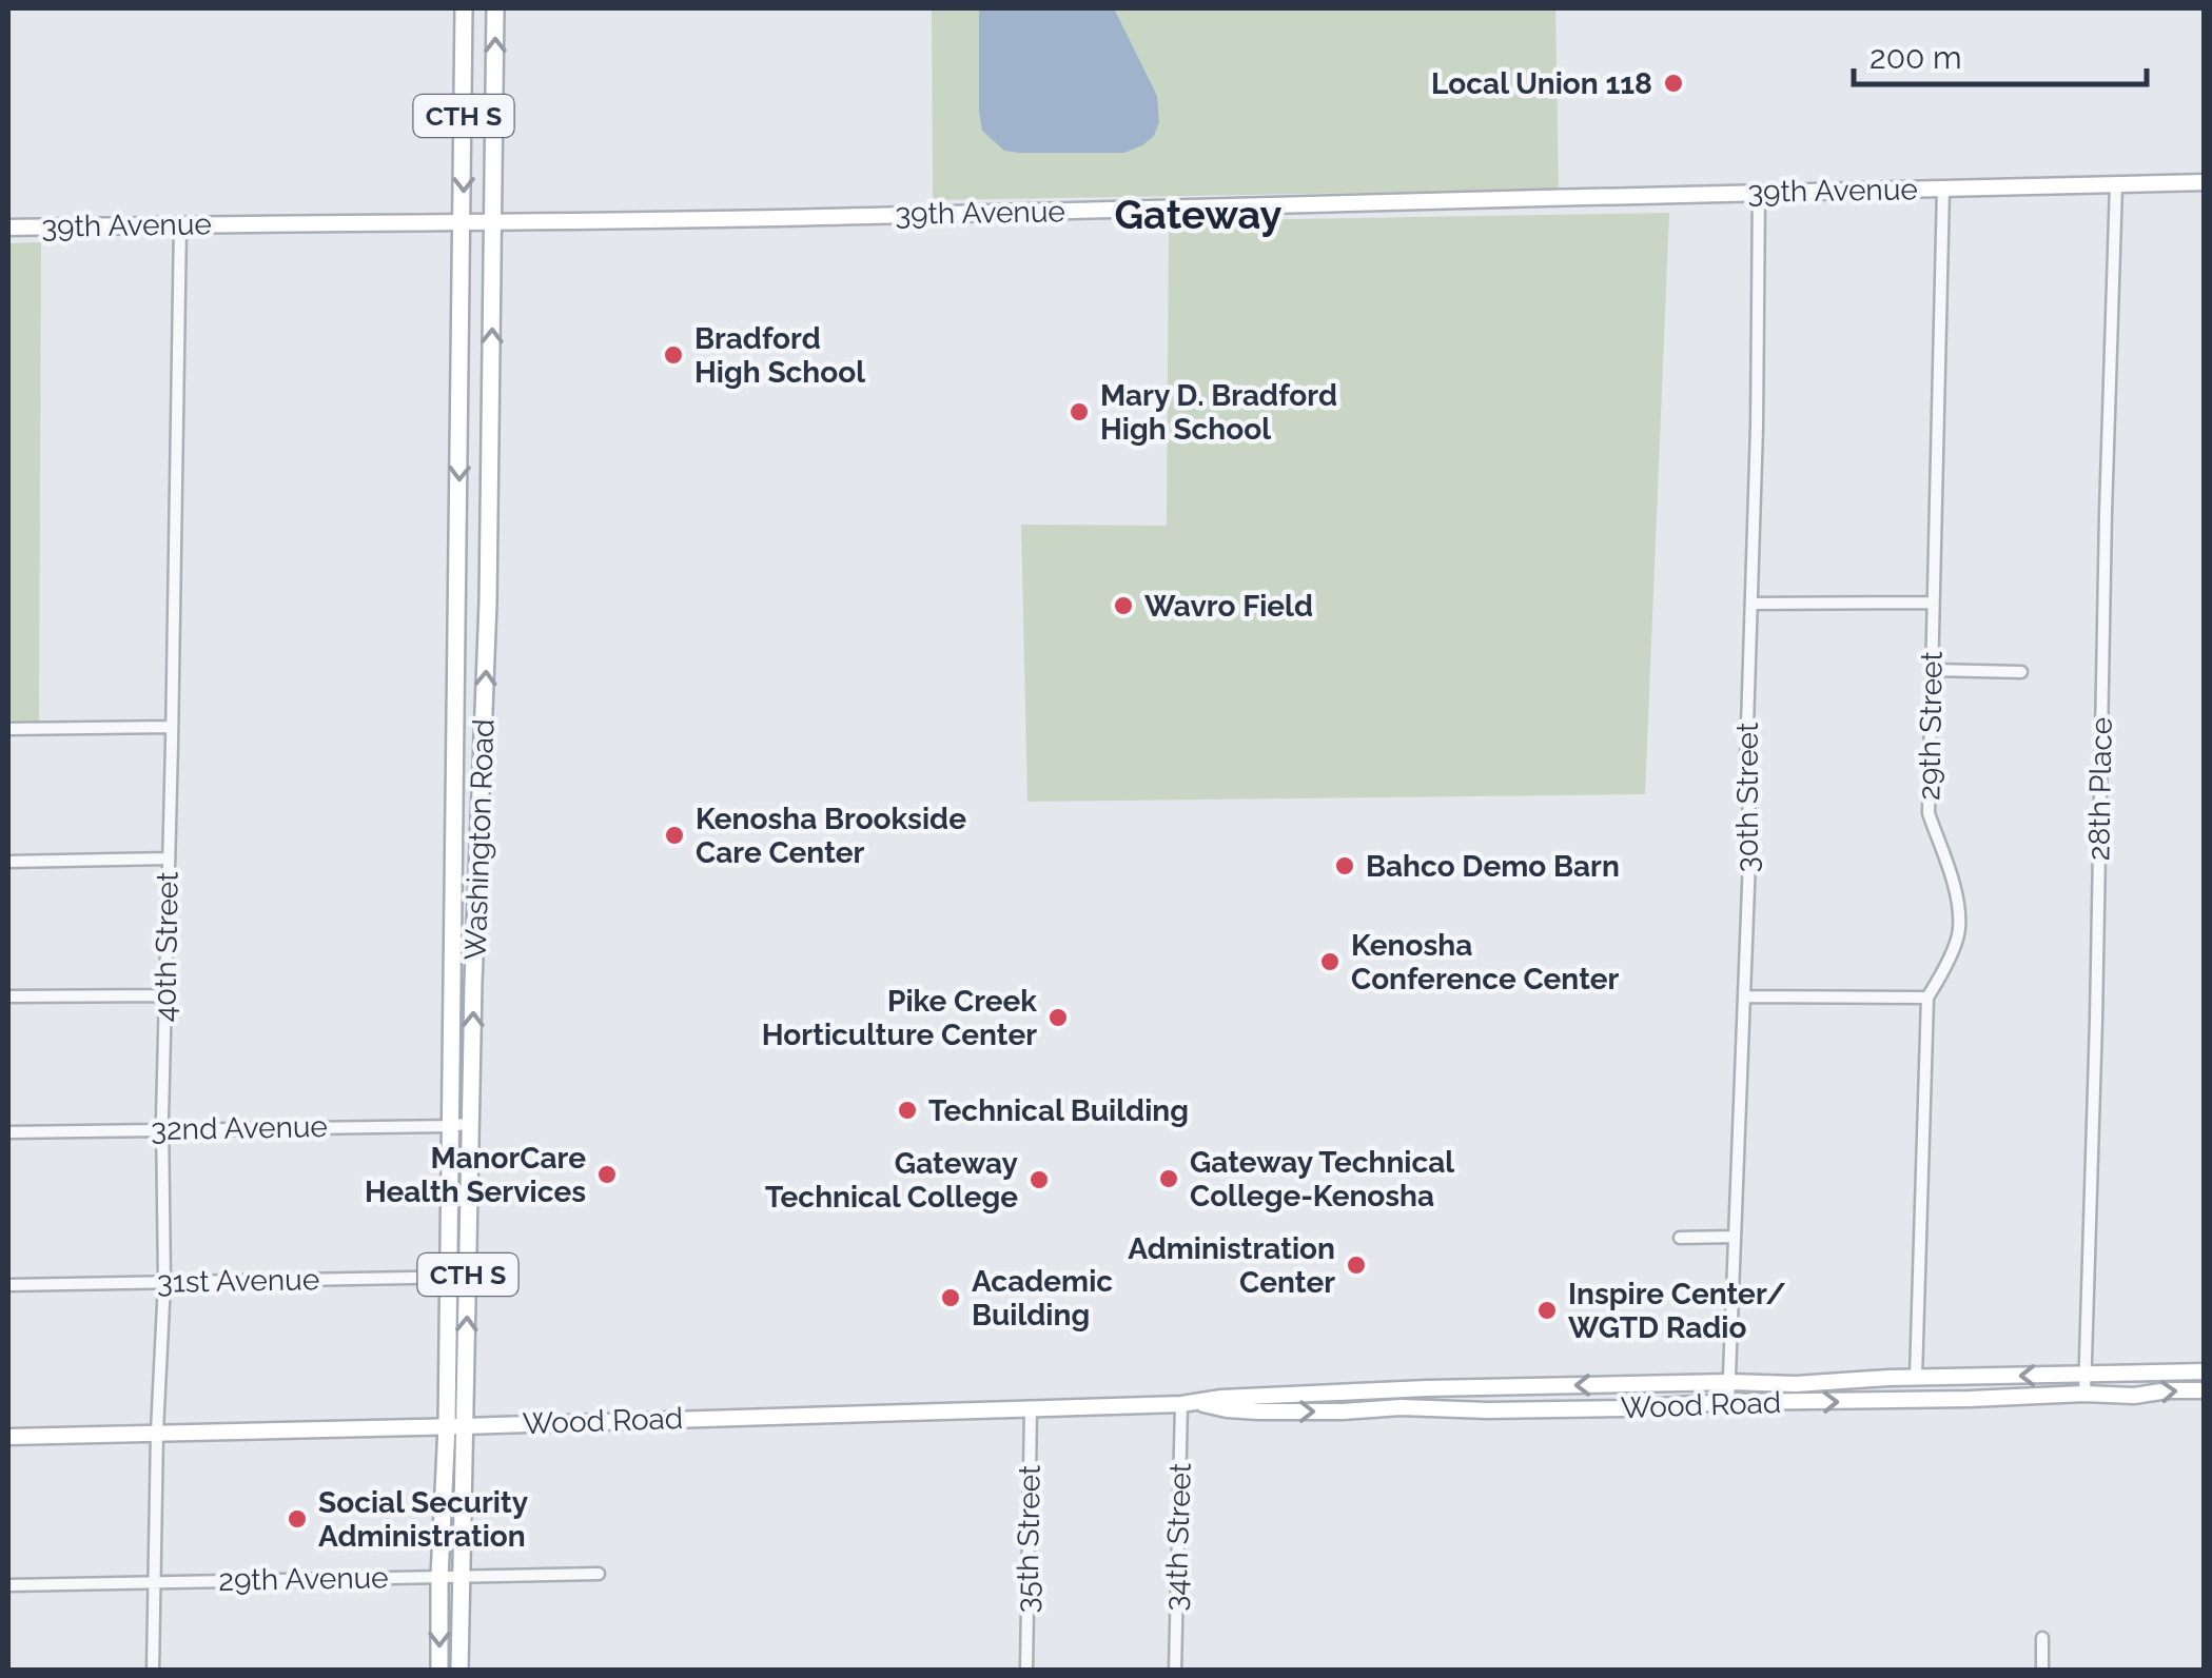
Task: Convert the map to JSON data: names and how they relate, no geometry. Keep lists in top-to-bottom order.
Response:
{
  "streets": {
    "main road": ["CTH S", "Washington Road"],
    "street": [
      "39th Avenue",
      "29th Street",
      "28th Place",
      "30th Street",
      "40th Street",
      "32nd Avenue",
      "31st Avenue",
      "Wood Road",
      "34th Street",
      "35th Street",
      "29th Avenue"
    ]
  },
  "crossings": [
    ["39th Avenue", "29th Street"],
    ["39th Avenue", "28th Place"],
    ["39th Avenue", "30th Street"],
    ["39th Avenue", "Washington Road"],
    ["39th Avenue", "40th Street"],
    ["29th Street", "Wood Road"],
    ["28th Place", "Wood Road"],
    ["30th Street", "Wood Road"],
    ["Washington Road", "32nd Avenue"],
    ["Washington Road", "31st Avenue"],
    ["Washington Road", "Wood Road"],
    ["Washington Road", "29th Avenue"],
    ["40th Street", "32nd Avenue"],
    ["40th Street", "31st Avenue"],
    ["40th Street", "Wood Road"],
    ["40th Street", "29th Avenue"],
    ["Wood Road", "34th Street"],
    ["Wood Road", "35th Street"]
  ],
  "districts": ["Gateway"],
  "places": [
    "Local Union 118",
    "Bradford High School",
    "Mary D. Bradford High School",
    "Wavro Field",
    "Kenosha Brookside Care Center",
    "Bahco Demo Barn",
    "Kenosha Conference Center",
    "Pike Creek Horticulture Center",
    "Technical Building",
    "ManorCare Health Services",
    "Gateway Technical College-Kenosha",
    "Gateway Technical College",
    "Administration Center",
    "Academic Building",
    "Inspire Center/ WGTD Radio",
    "Social Security Administration"
  ],
  "scale_bar": "200 m"
}
